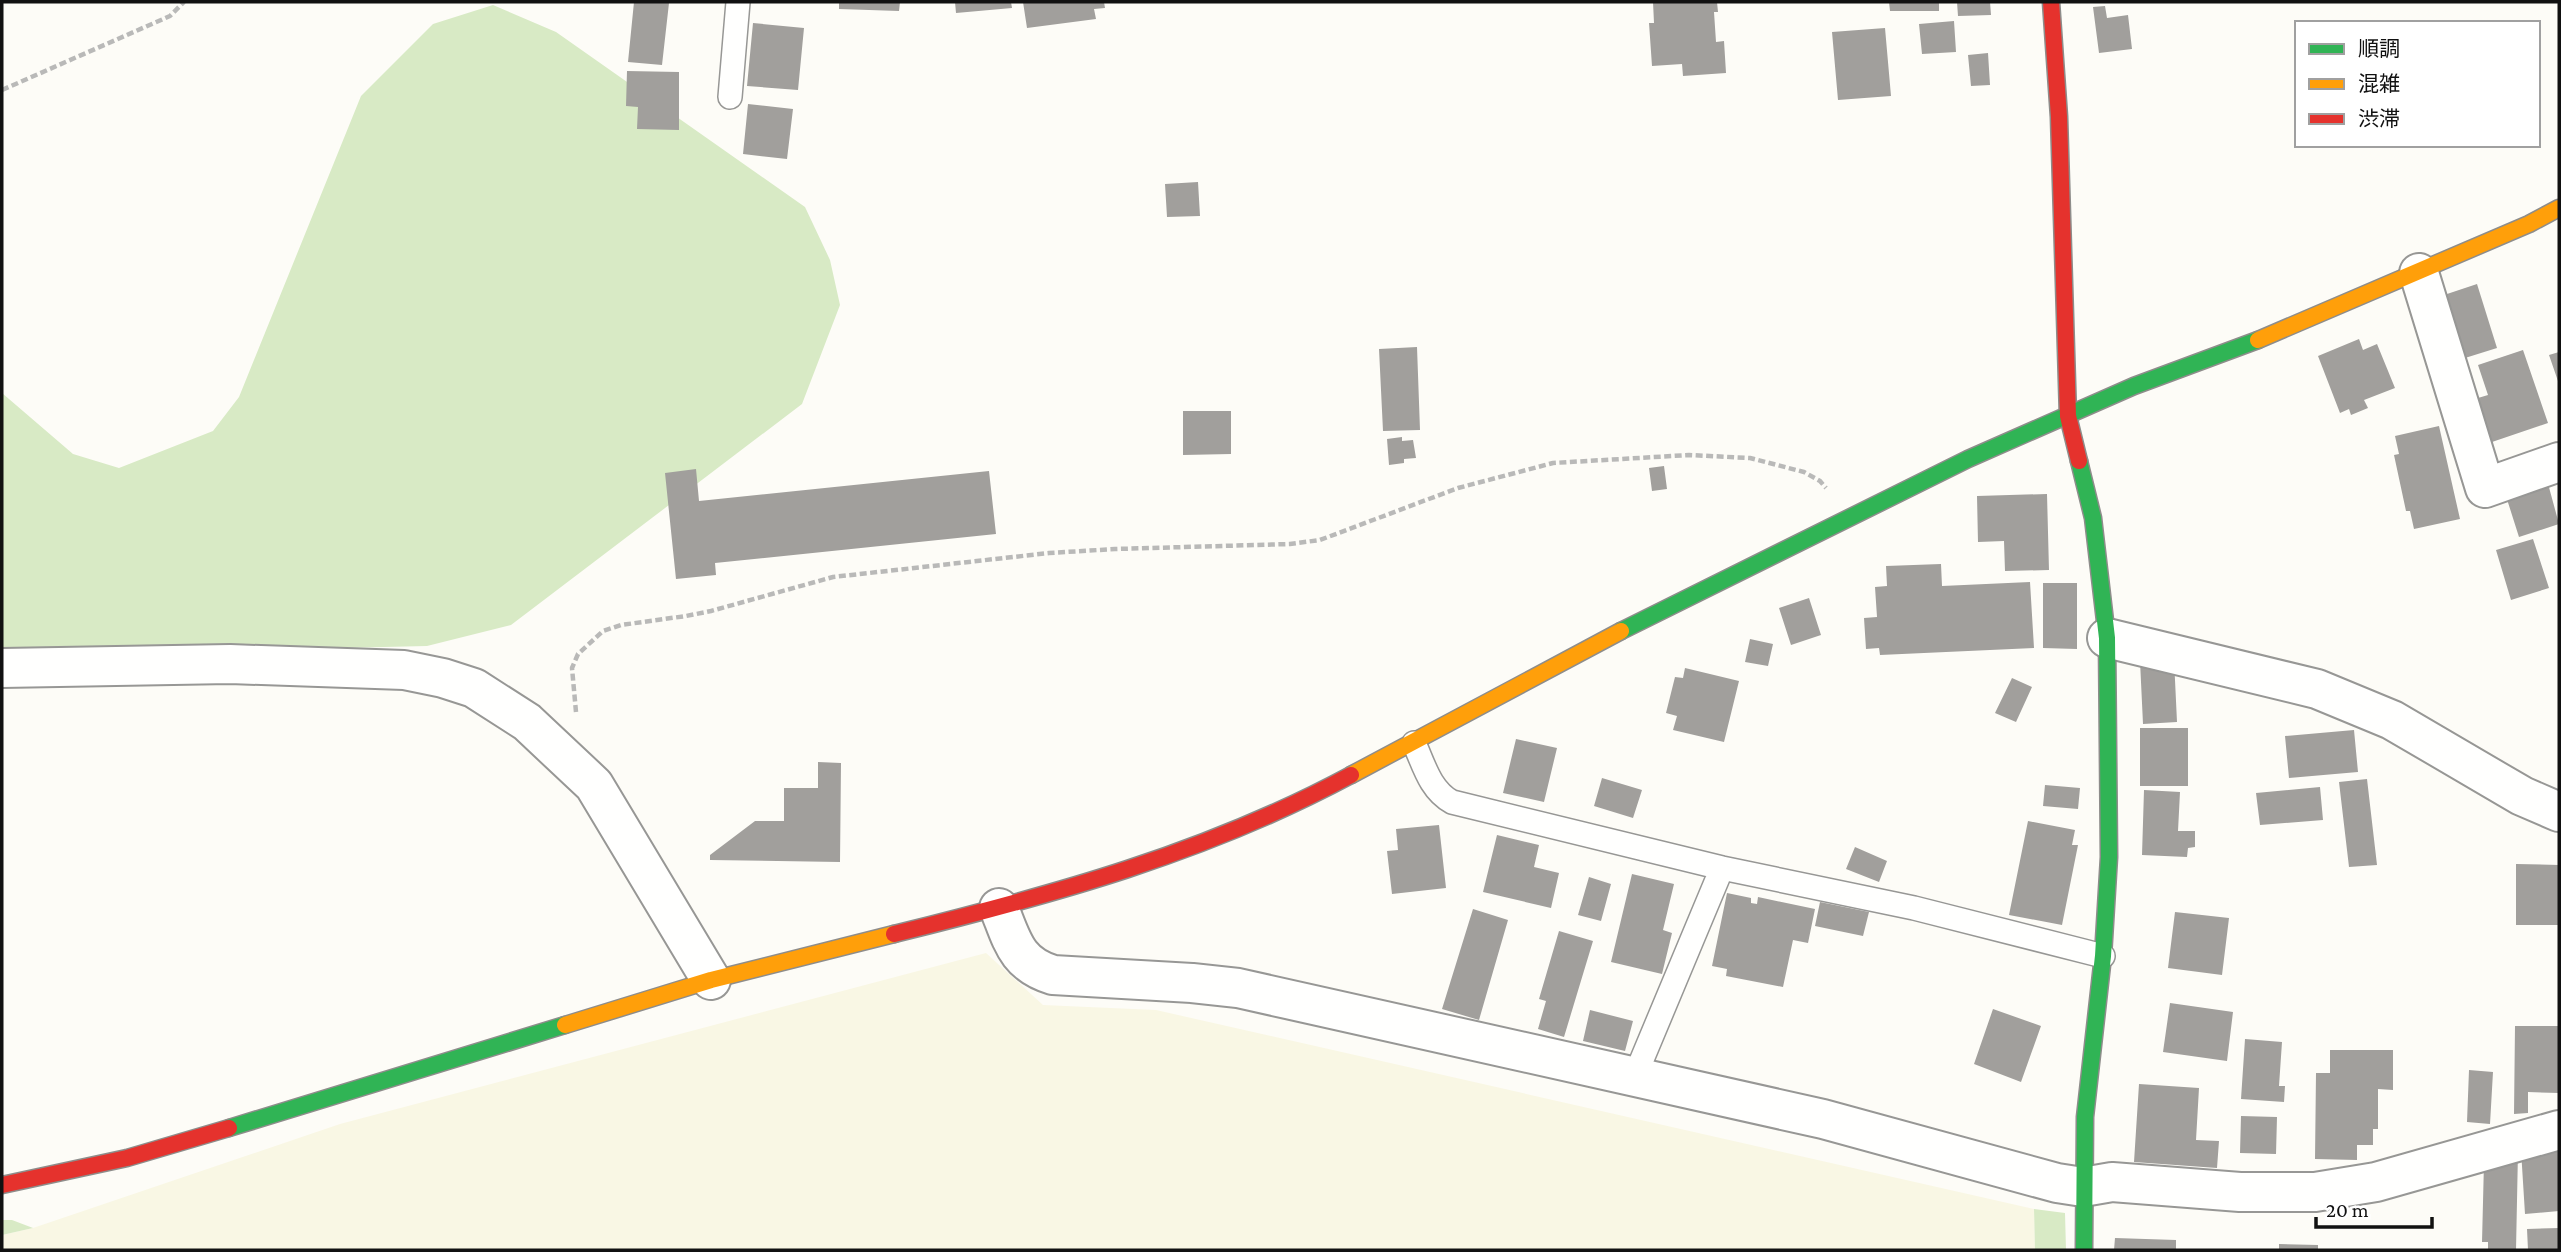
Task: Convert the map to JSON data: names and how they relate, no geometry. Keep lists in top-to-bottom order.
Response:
{
  "legend": ["順調", "混雑", "渋滞"],
  "scale_bar": "20 m"
}
